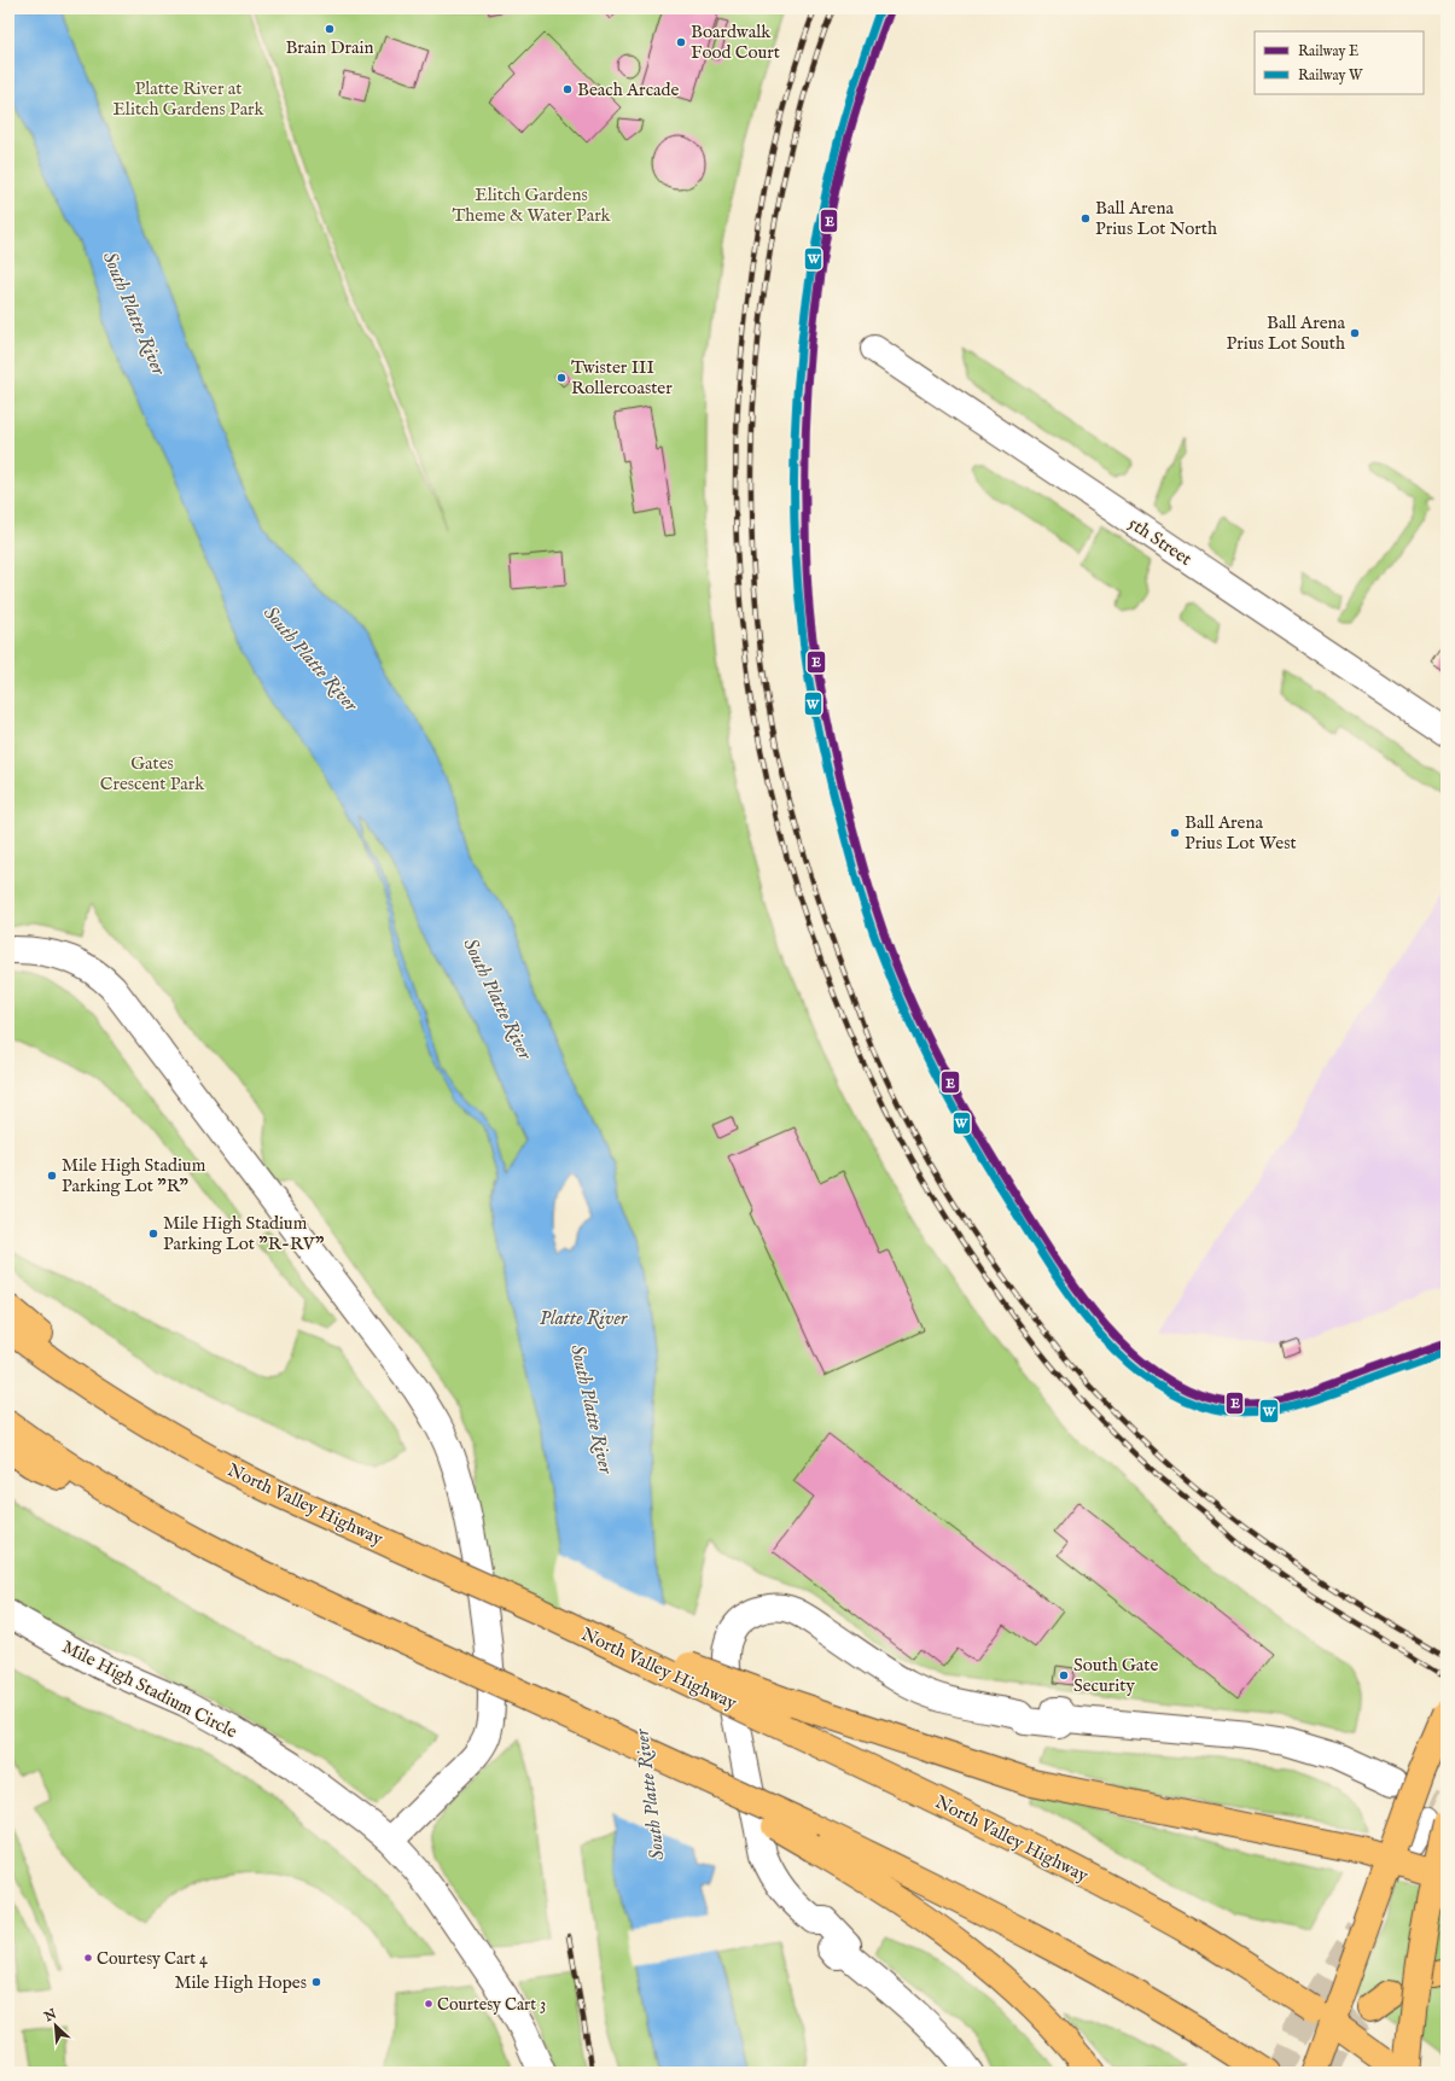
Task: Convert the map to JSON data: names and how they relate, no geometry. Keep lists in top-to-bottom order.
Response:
{
  "streets": {
    "main road": ["North Valley Highway"],
    "street": ["5th Street", "Mile High Stadium Circle"]
  },
  "water": ["South Platte River", "Platte River"],
  "parks": ["Platte River at Elitch Gardens Park", "Elitch Gardens Theme & Water Park", "Gates Crescent Park"],
  "places": [
    "Brain Drain",
    "Boardwalk Food Court",
    "Beach Arcade",
    "Ball Arena Prius Lot North",
    "Ball Arena Prius Lot South",
    "Twister III Rollercoaster",
    "Ball Arena Prius Lot West",
    "Mile High Stadium Parking Lot \"R\"",
    "Mile High Stadium Parking Lot \"R-RV\"",
    "South Gate Security",
    "Courtesy Cart 4",
    "Mile High Hopes",
    "Courtesy Cart 3"
  ],
  "lines": ["rail line E", "rail line W"],
  "legend": ["Railway E", "Railway W"],
  "north": "top left"
}
